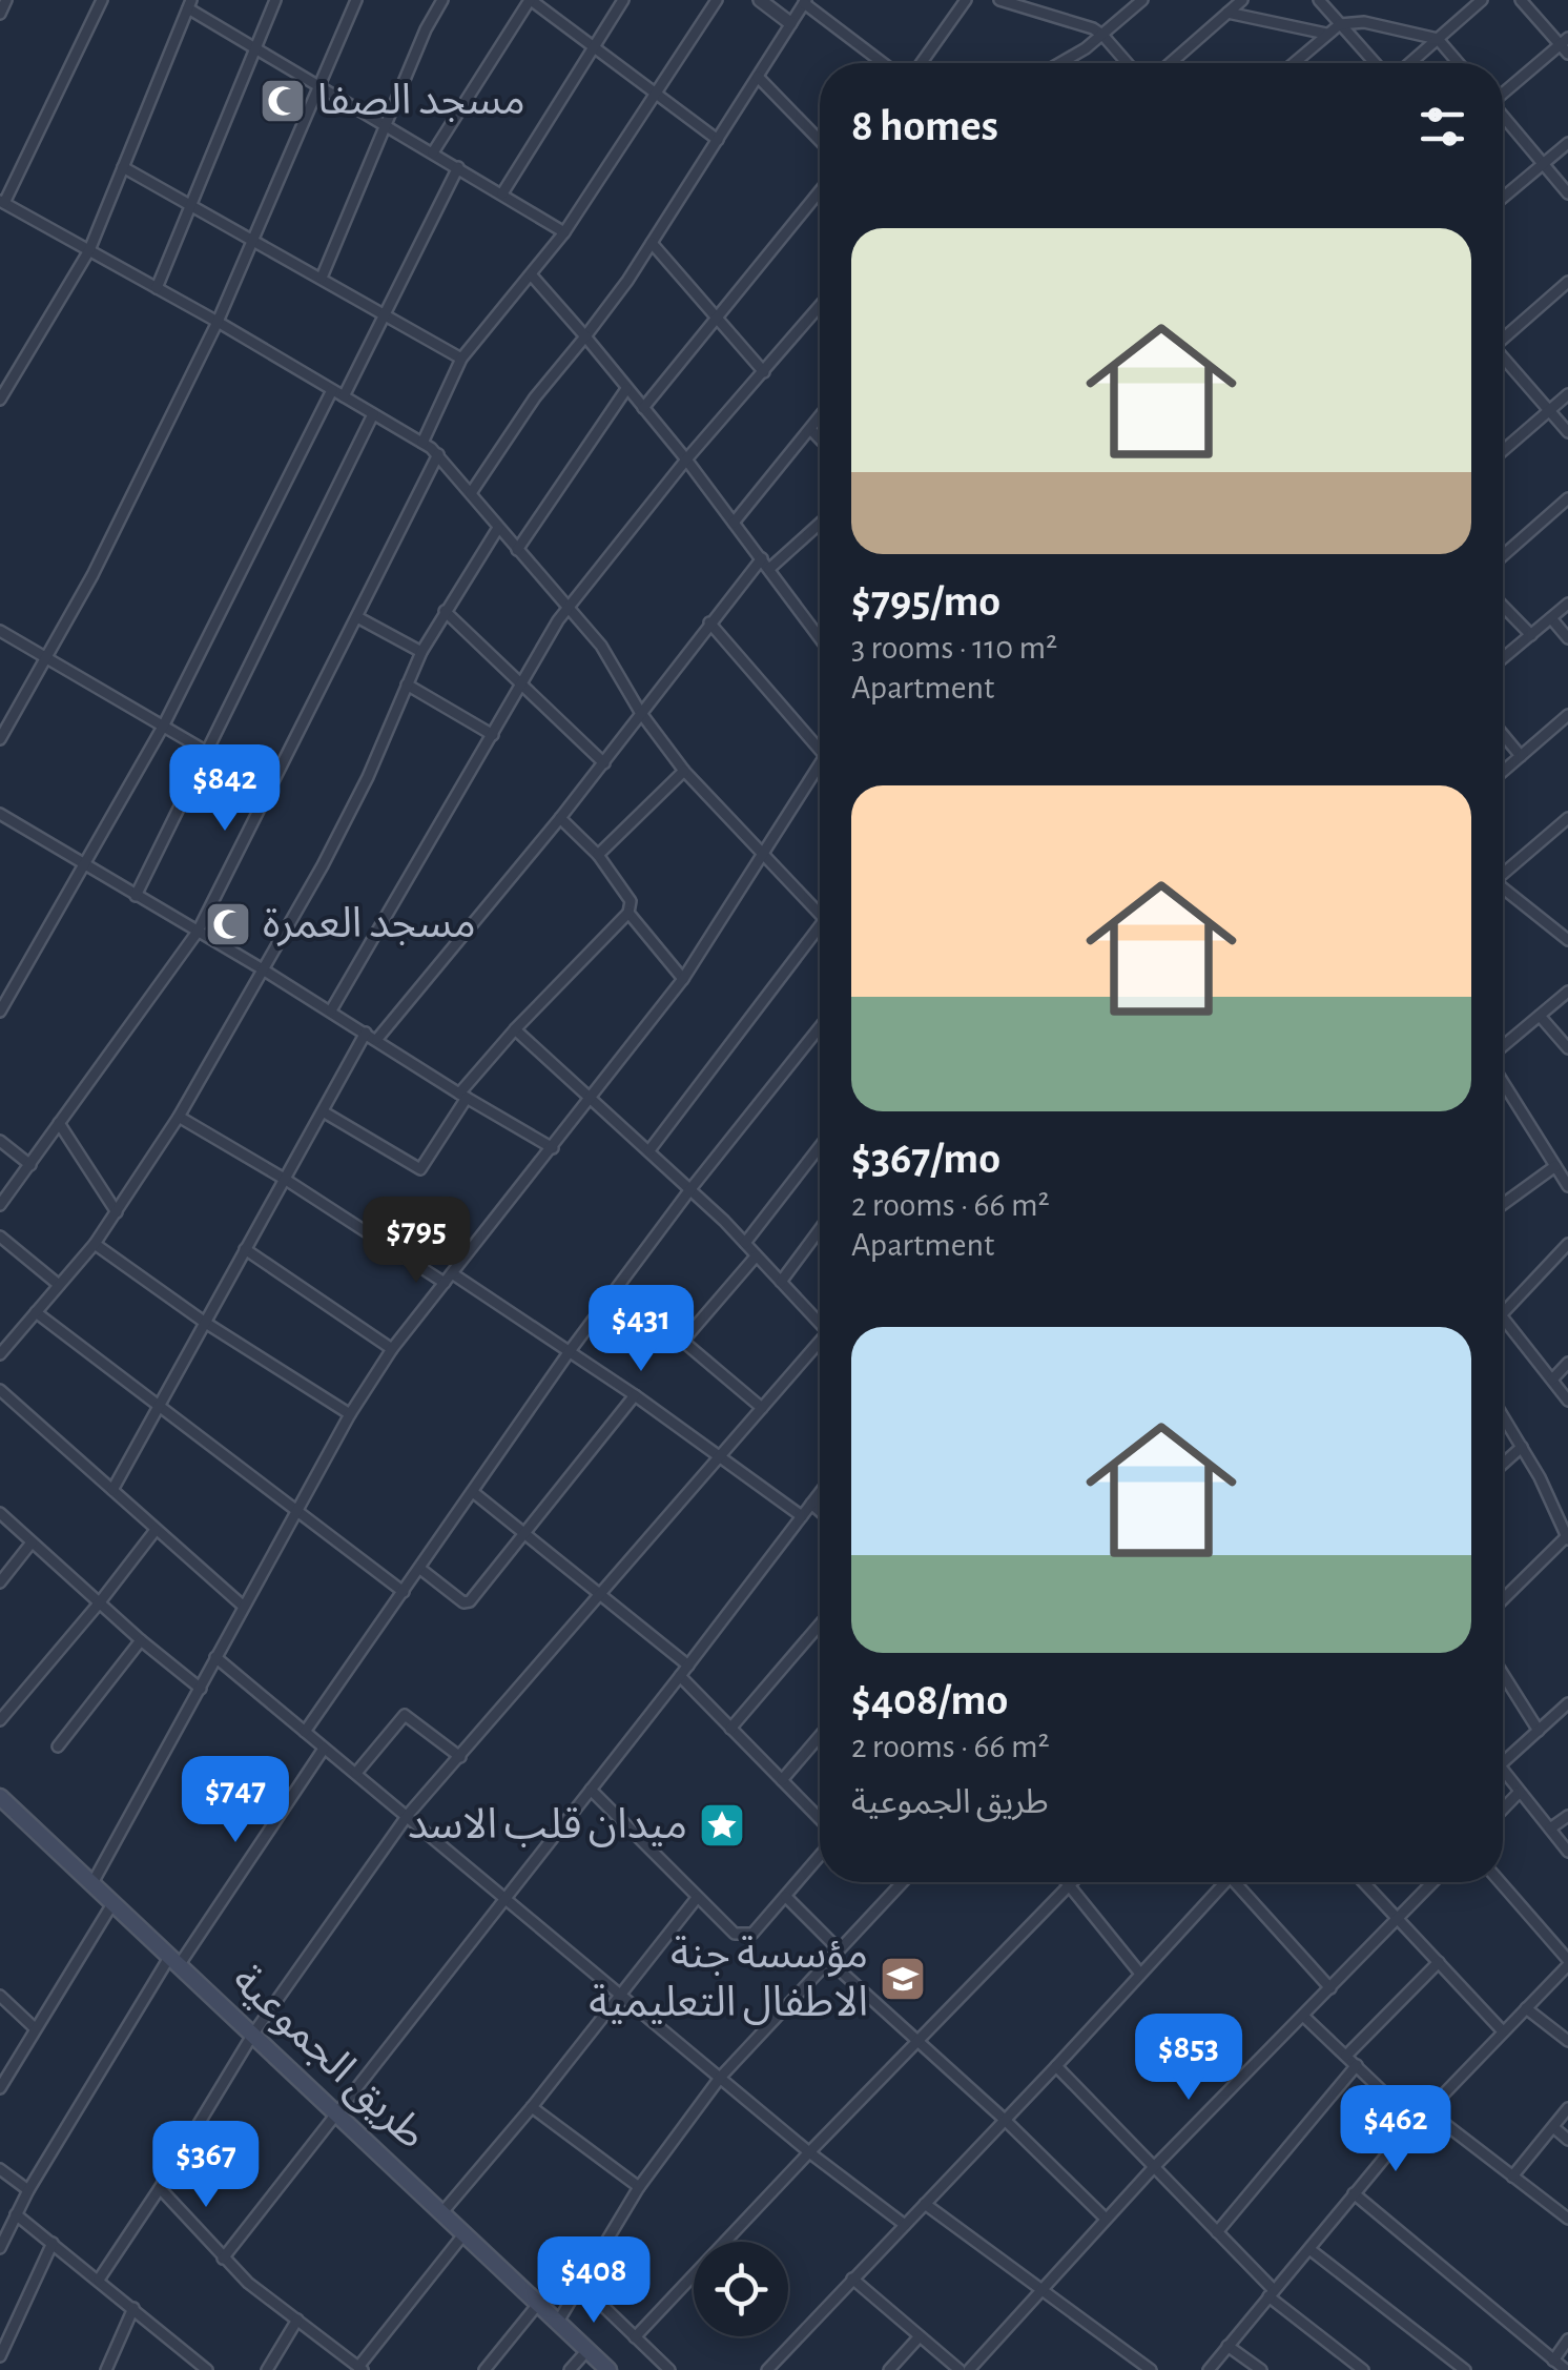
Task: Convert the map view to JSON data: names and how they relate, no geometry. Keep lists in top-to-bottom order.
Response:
{
  "streets": {
    "main road": ["طريق الجموعية"]
  },
  "places": {
    "mosque": ["مسجد الصفا", "مسجد العمرة"],
    "place": ["ميدان قلب الاسد"],
    "school or university": ["مؤسسة جنة الاطفال التعليمية"]
  },
  "page": {
    "heading": "8 homes",
    "list": [
      {
        "name": "$795/mo",
        "note": "3 rooms · 110 m² · Apartment"
      },
      {
        "name": "$367/mo",
        "note": "2 rooms · 66 m² · Apartment"
      },
      {
        "name": "$408/mo",
        "note": "2 rooms · 66 m² · طريق الجموعية"
      }
    ],
    "price": [
      "$842",
      "$795",
      "$431",
      "$747",
      "$853",
      "$462",
      "$367",
      "$408"
    ]
  }
}
